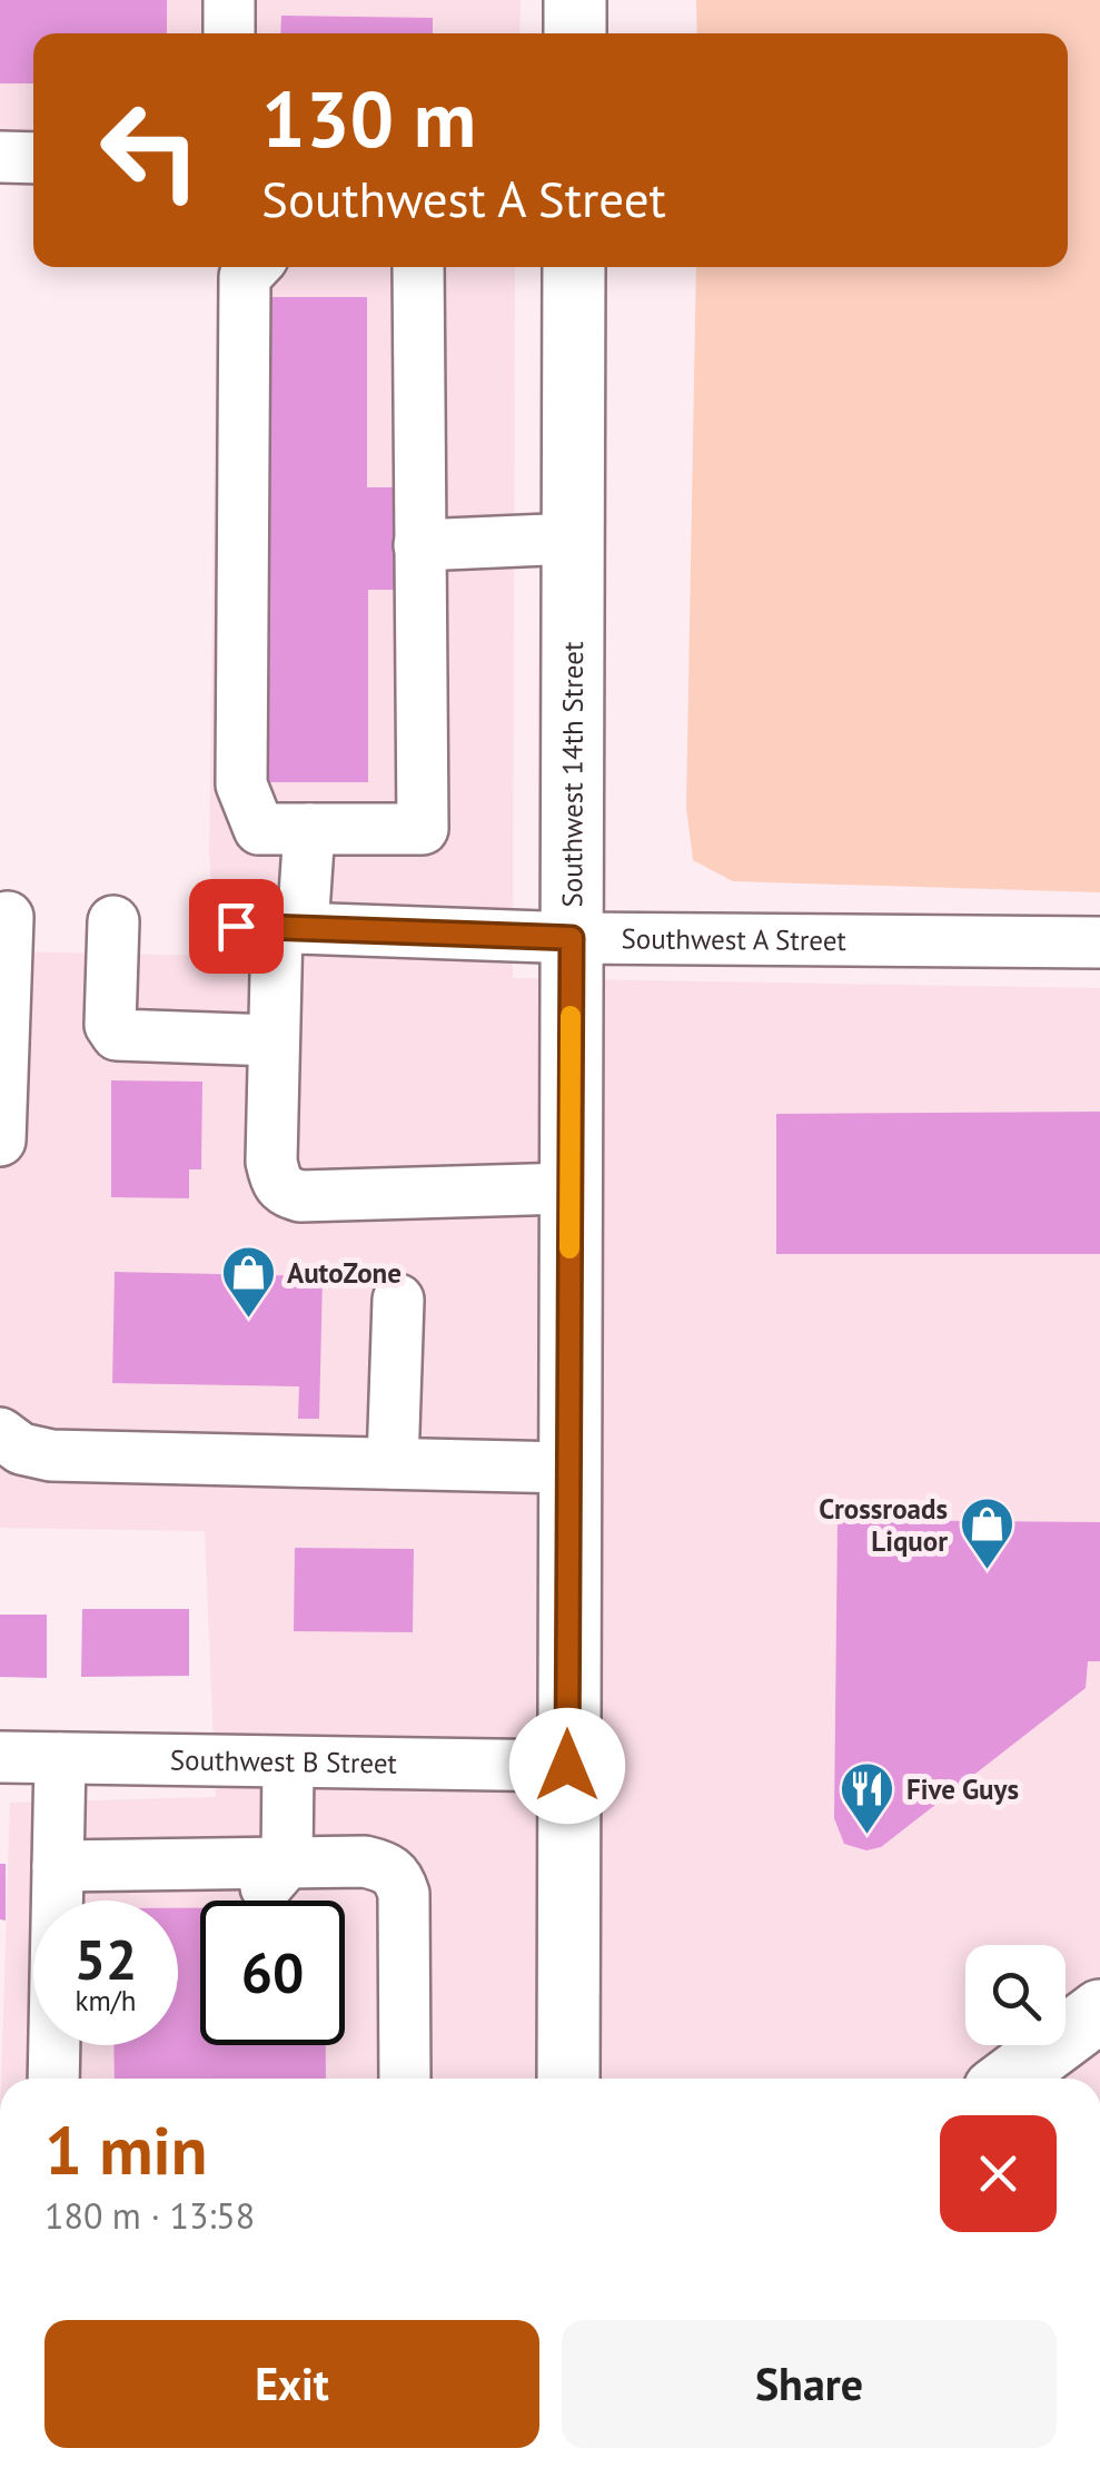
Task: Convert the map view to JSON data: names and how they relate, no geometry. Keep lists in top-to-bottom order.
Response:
{
  "streets": {
    "main road": ["Southwest 14th Street"],
    "street": ["Southwest A Street", "Southwest B Street"]
  },
  "crossings": [
    ["Southwest 14th Street", "Southwest A Street"],
    ["Southwest 14th Street", "Southwest B Street"]
  ],
  "places": {
    "shop": ["AutoZone", "Crossroads Liquor"],
    "restaurant": ["Five Guys"]
  },
  "page": {
    "turn": ["130 m", "Southwest A Street"],
    "speed": "52 km/h",
    "limit": "60",
    "heading": ["1 min", "180 m · 13:58"],
    "buttons": ["Exit", "Share"]
  }
}
